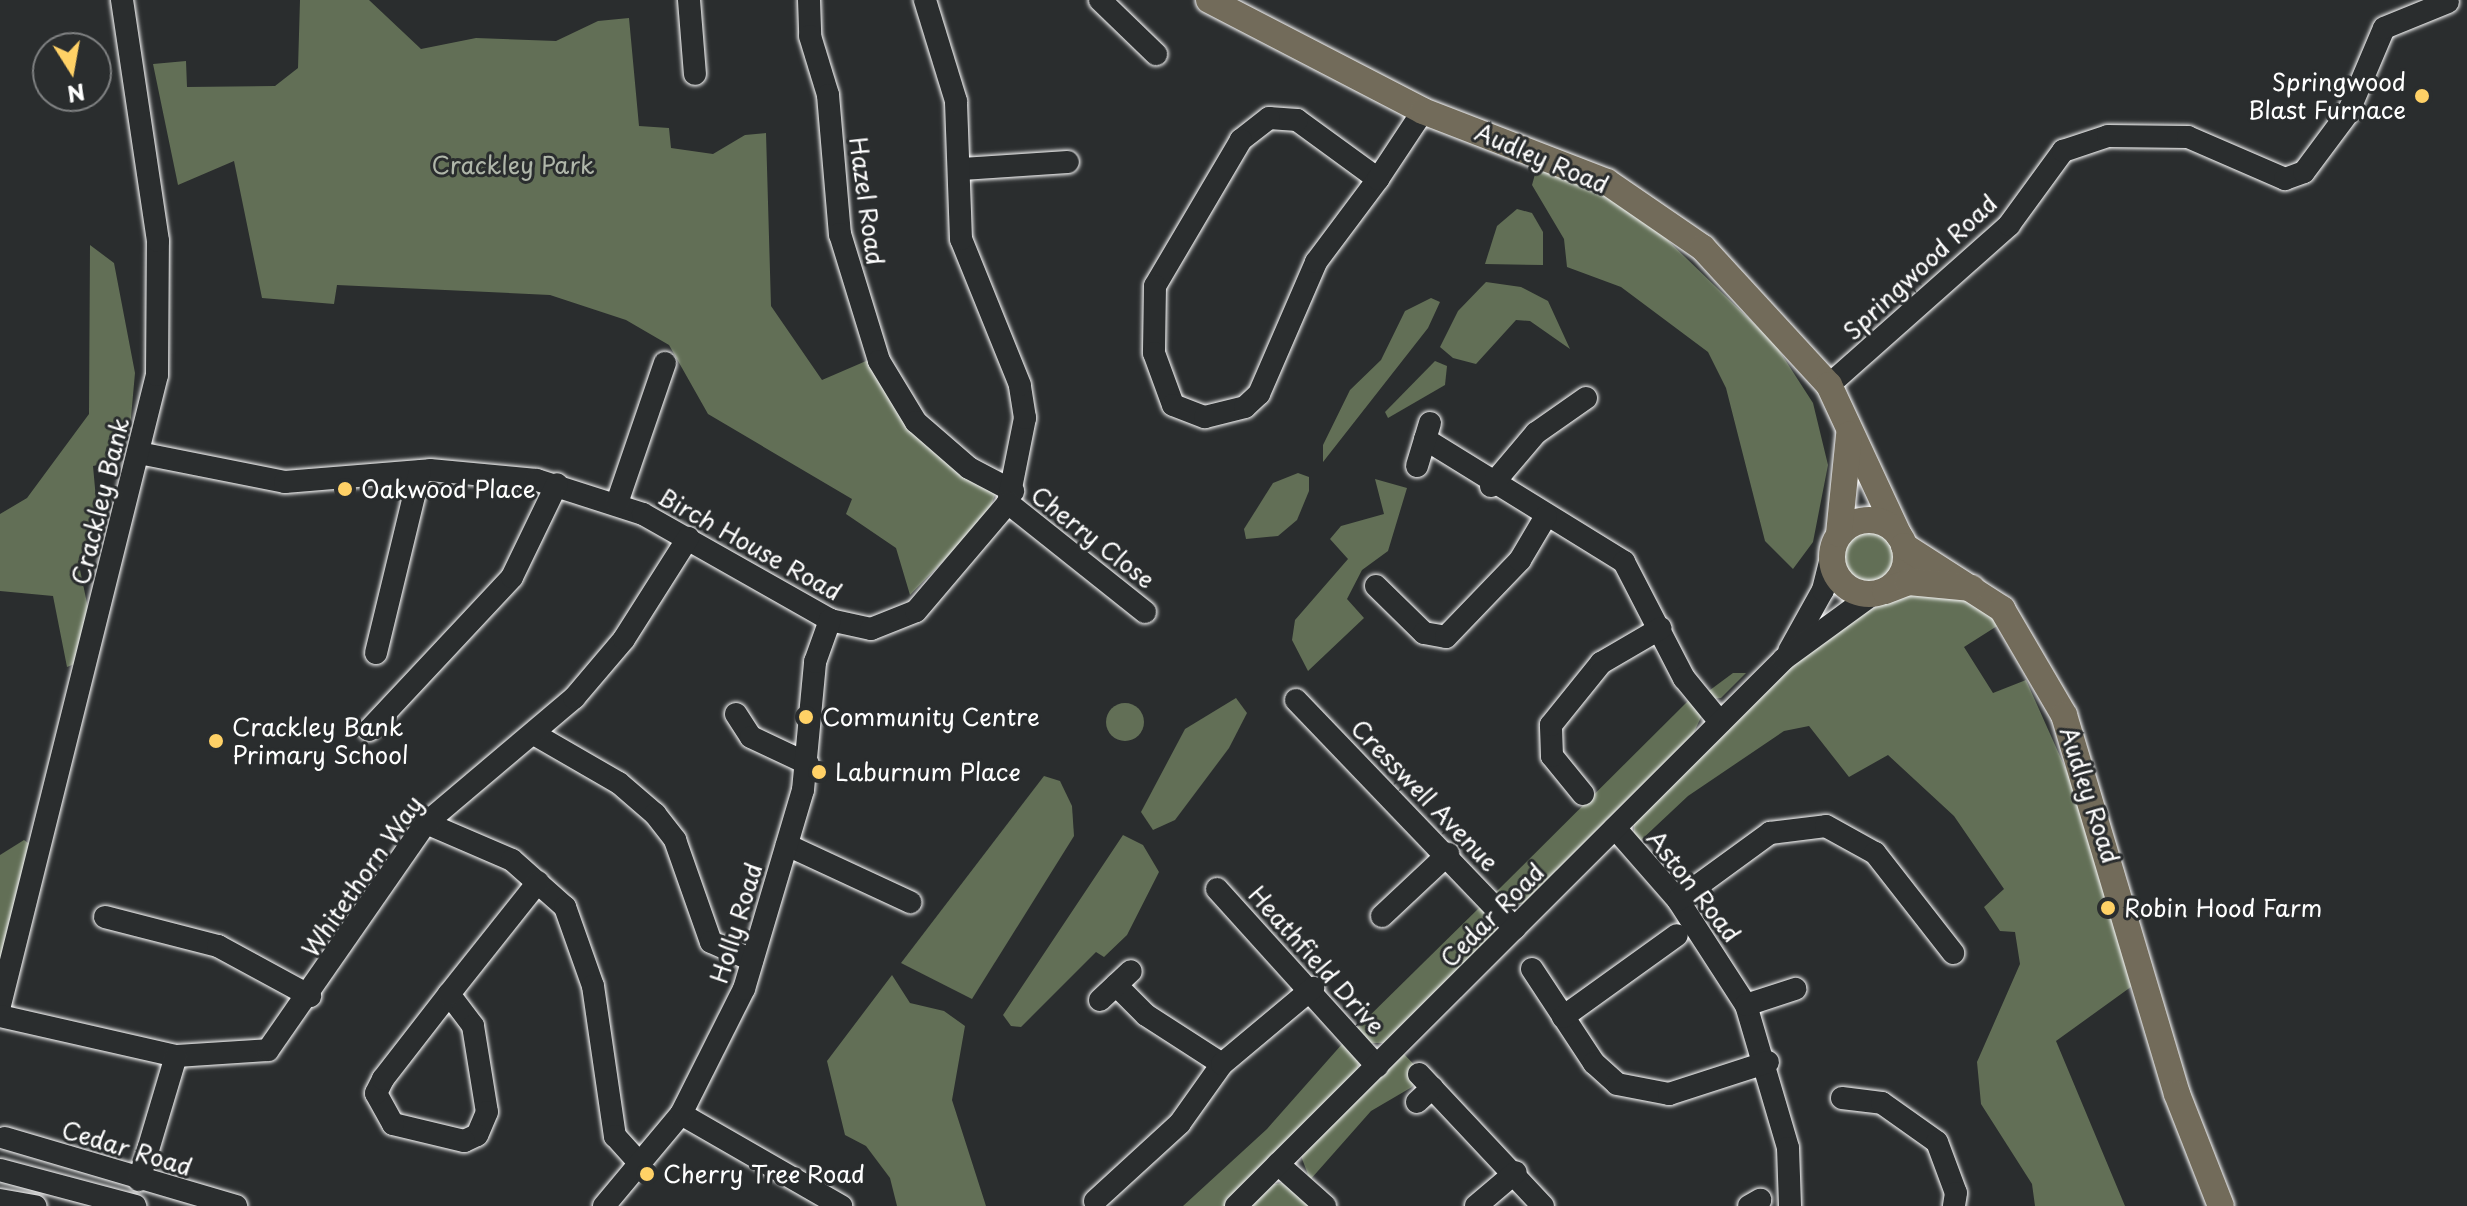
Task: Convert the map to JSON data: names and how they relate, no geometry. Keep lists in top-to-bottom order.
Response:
{
  "streets": {
    "main road": ["Audley Road"],
    "street": [
      "Hazel Road",
      "Springwood Road",
      "Crackley Bank",
      "Cherry Close",
      "Birch House Road",
      "Cresswell Avenue",
      "Whitethorn Way",
      "Aston Road",
      "Cedar Road",
      "Holly Road",
      "Heathfield Drive"
    ]
  },
  "crossings": [
    ["Audley Road", "Springwood Road"],
    ["Hazel Road", "Cherry Close"],
    ["Hazel Road", "Birch House Road"],
    ["Crackley Bank", "Birch House Road"],
    ["Cherry Close", "Birch House Road"],
    ["Birch House Road", "Whitethorn Way"],
    ["Birch House Road", "Holly Road"],
    ["Cresswell Avenue", "Cedar Road"],
    ["Aston Road", "Cedar Road"],
    ["Cedar Road", "Heathfield Drive"]
  ],
  "parks": ["Crackley Park"],
  "places": [
    "Springwood Blast Furnace",
    "Oakwood Place",
    "Community Centre",
    "Crackley Bank Primary School",
    "Laburnum Place",
    "Robin Hood Farm",
    "Cherry Tree Road"
  ],
  "north": "bottom"
}
